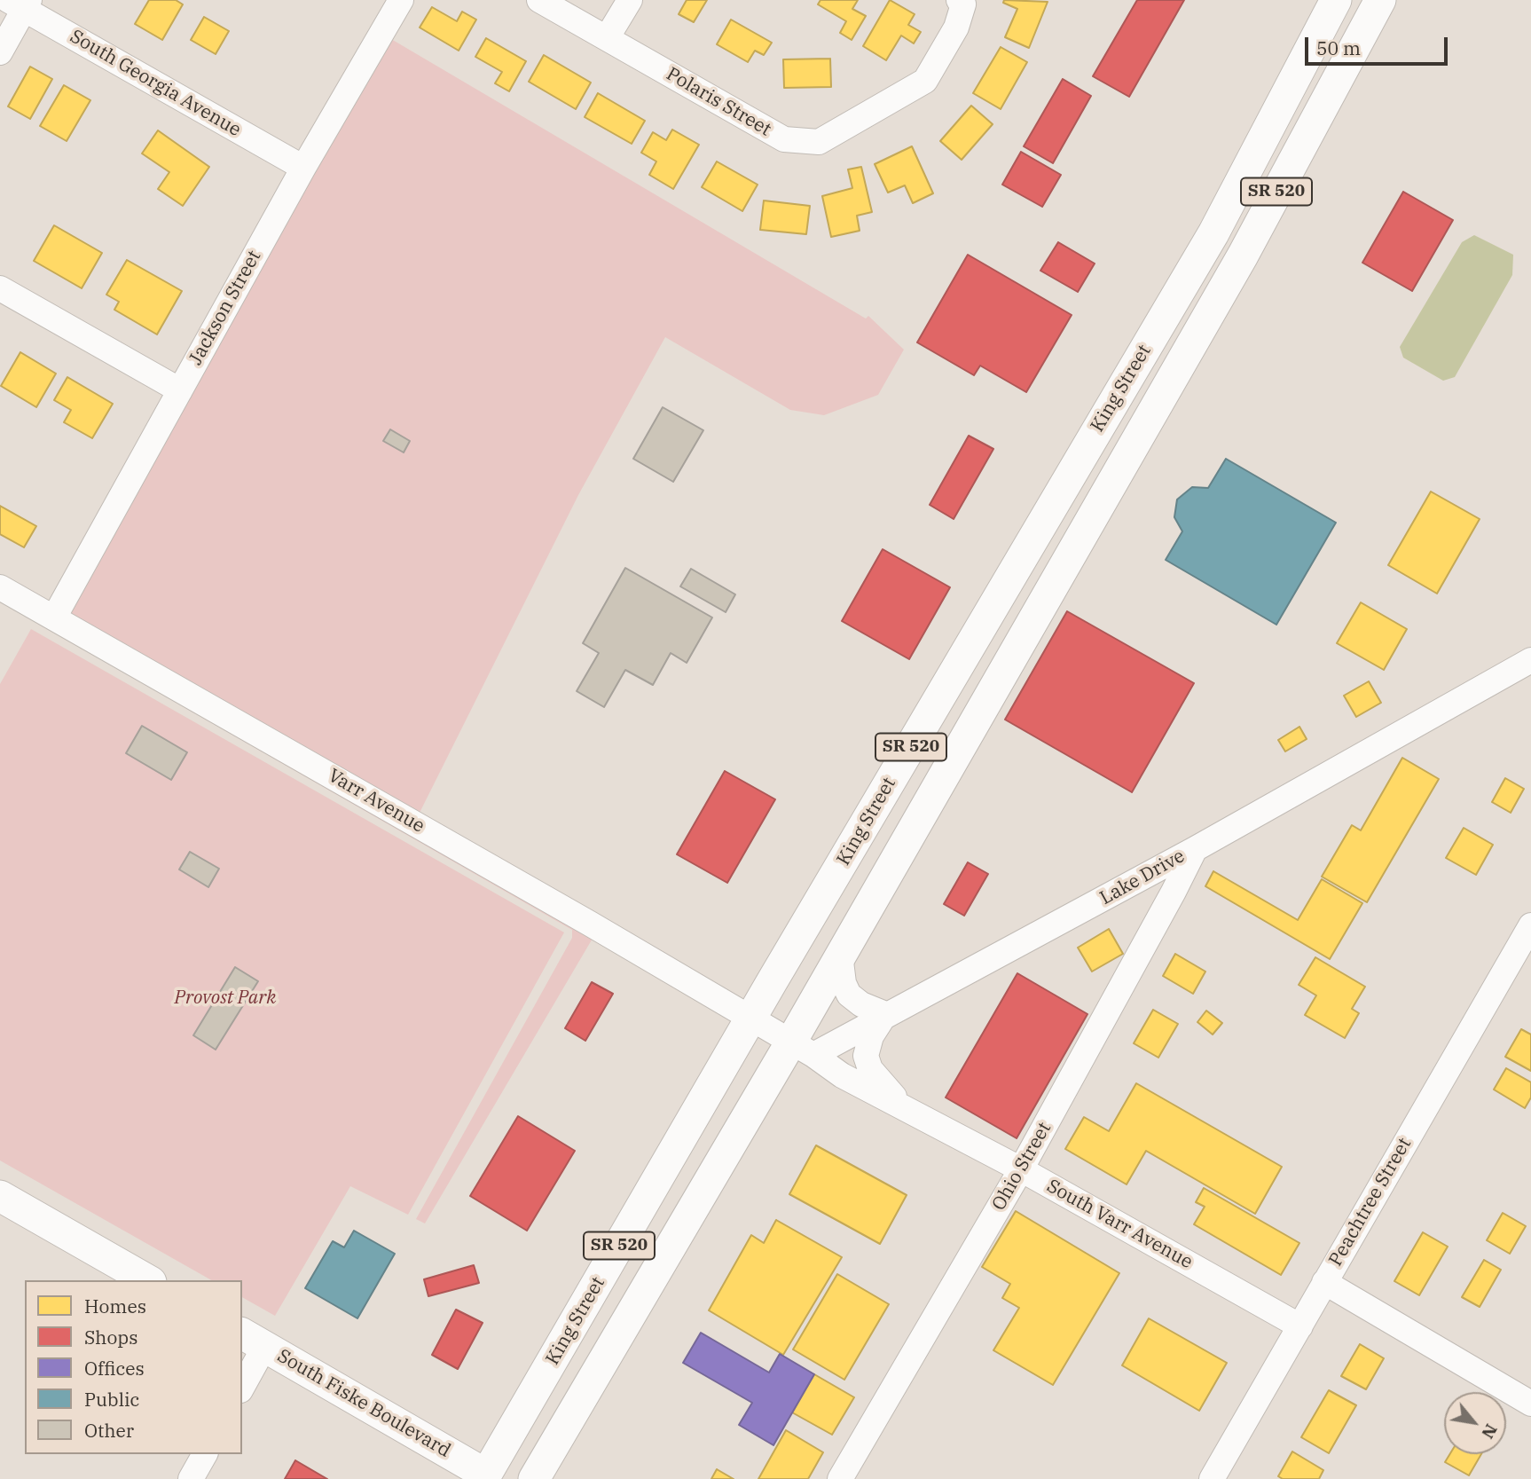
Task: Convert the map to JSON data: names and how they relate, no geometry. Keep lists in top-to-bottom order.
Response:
{
  "streets": {
    "main road": ["SR 520", "King Street", "South Fiske Boulevard"],
    "street": [
      "South Georgia Avenue",
      "Polaris Street",
      "Jackson Street",
      "Varr Avenue",
      "Lake Drive",
      "Ohio Street",
      "Peachtree Street",
      "South Varr Avenue"
    ]
  },
  "crossings": [
    ["South Georgia Avenue", "Jackson Street"],
    ["Jackson Street", "Varr Avenue"],
    ["King Street", "Varr Avenue"],
    ["King Street", "Lake Drive"],
    ["King Street", "South Fiske Boulevard"],
    ["Lake Drive", "Ohio Street"],
    ["Ohio Street", "South Varr Avenue"],
    ["Peachtree Street", "South Varr Avenue"]
  ],
  "parks": ["Provost Park"],
  "legend": [
    "Homes",
    "Shops",
    "Offices",
    "Public",
    "Other"
  ],
  "scale_bar": "50 m",
  "north": "bottom right"
}
